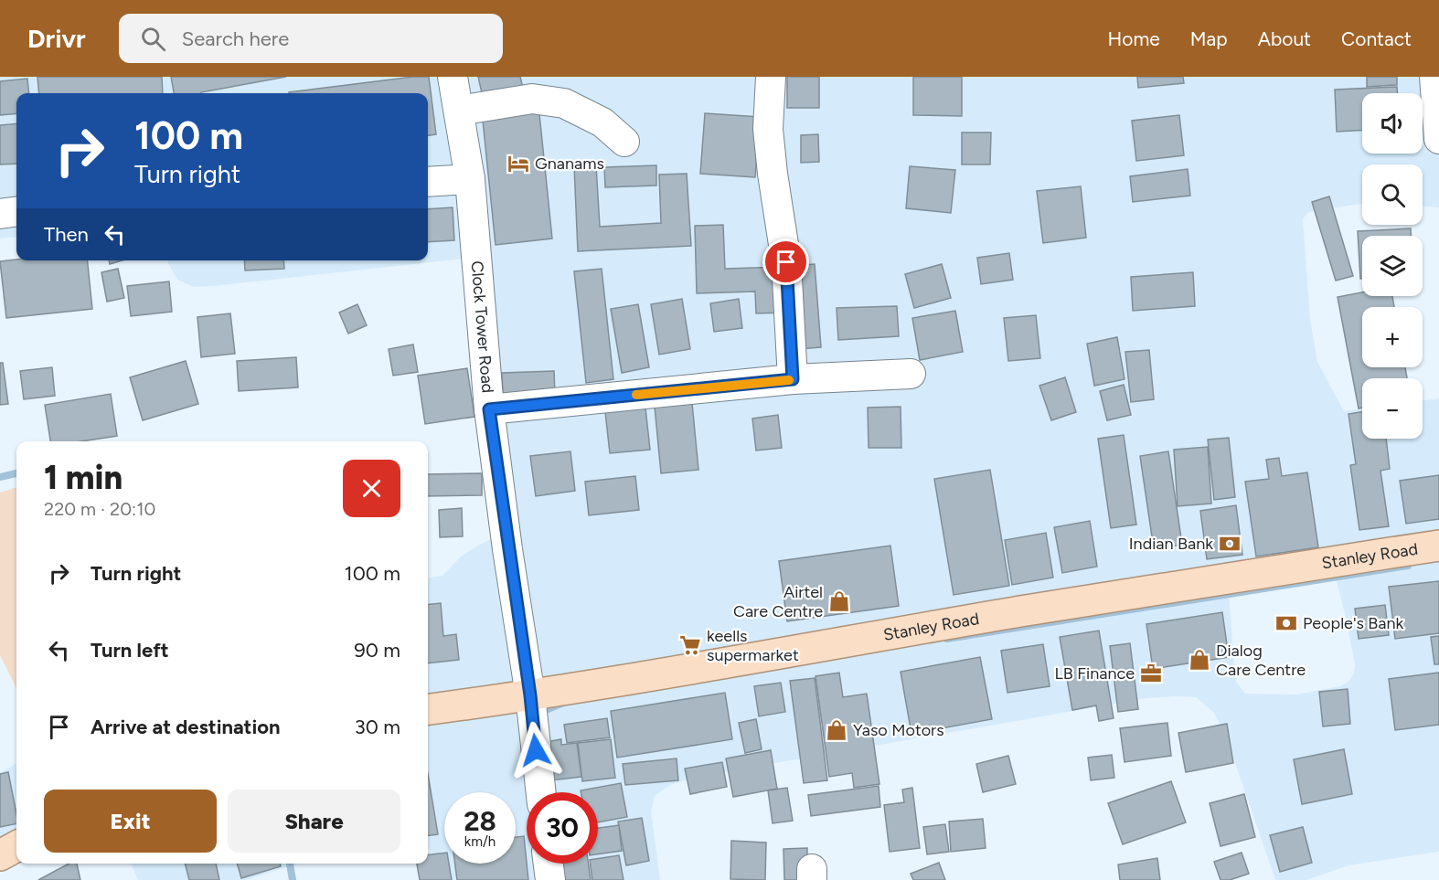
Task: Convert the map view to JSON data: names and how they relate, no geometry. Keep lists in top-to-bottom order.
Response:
{
  "streets": {
    "main road": ["Stanley Road"],
    "street": ["Clock Tower Road"]
  },
  "crossings": [
    ["Clock Tower Road", "Stanley Road"]
  ],
  "places": {
    "hotel": ["Gnanams"],
    "bank": ["Indian Bank", "People's Bank"],
    "shop": ["Airtel Care Centre", "Dialog Care Centre", "Yaso Motors"],
    "supermarket": ["keells supermarket"],
    "office": ["LB Finance"]
  },
  "page": {
    "header": "Drivr",
    "search": "Search here",
    "nav": [
      "Home",
      "Map",
      "About",
      "Contact"
    ],
    "map_buttons": ["+", "−"],
    "turn": ["100 m", "Turn right"],
    "then": "Then",
    "heading": ["1 min", "220 m · 20:10"],
    "list": [
      {
        "name": "Turn right",
        "value": "100 m"
      },
      {
        "name": "Turn left",
        "value": "90 m"
      },
      {
        "name": "Arrive at destination",
        "value": "30 m"
      }
    ],
    "buttons": ["Exit", "Share"],
    "speed": "28 km/h",
    "limit": "30"
  }
}
